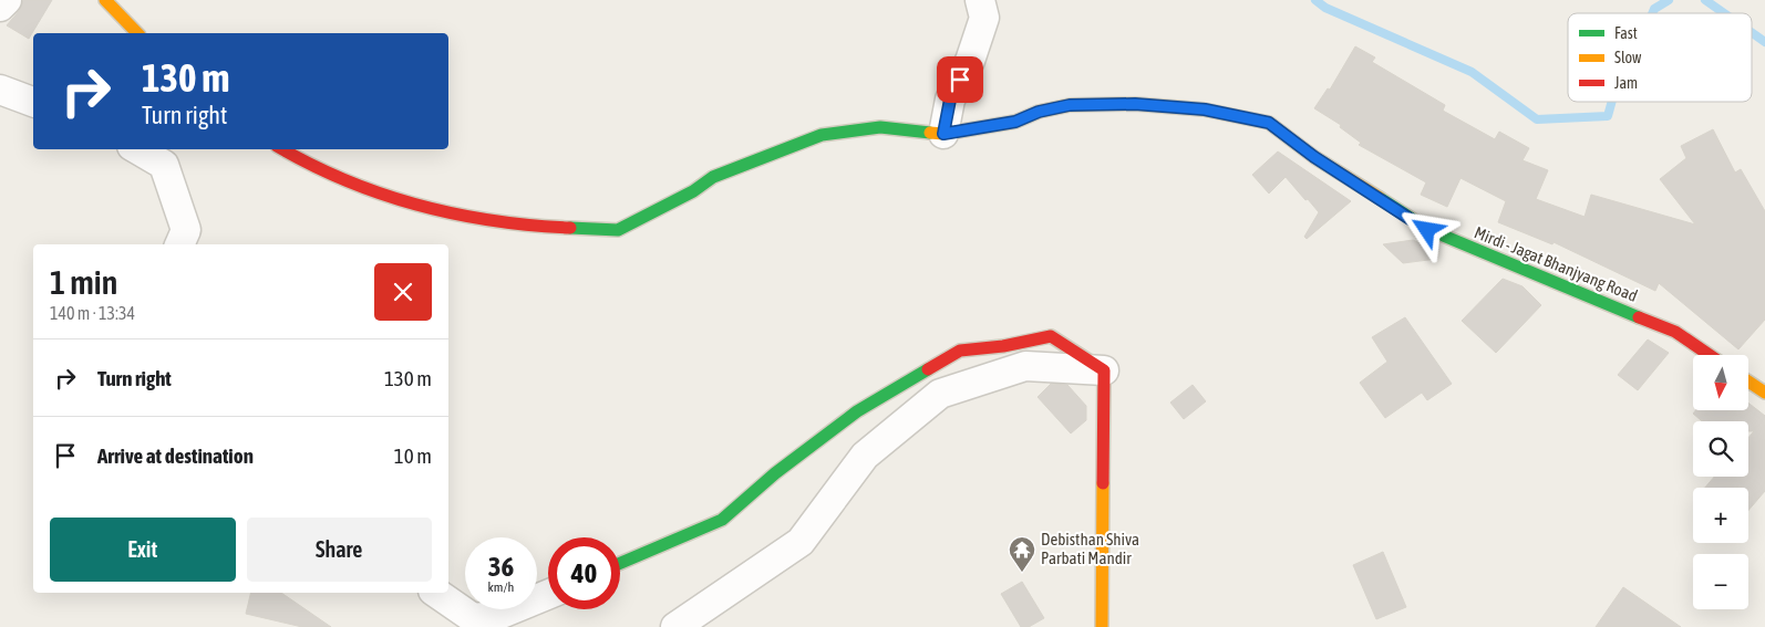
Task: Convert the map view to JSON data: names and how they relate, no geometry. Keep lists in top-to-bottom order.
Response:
{
  "streets": {
    "street": ["Mirdi - Jagat Bhanjyang Road"]
  },
  "places": {
    "temple": ["Debisthan Shiva Parbati Mandir"]
  },
  "legend": ["Fast", "Slow", "Jam"],
  "north": "bottom",
  "page": {
    "turn": ["130 m", "Turn right"],
    "heading": ["1 min", "140 m · 13:34"],
    "list": [
      {
        "name": "Turn right",
        "value": "130 m"
      },
      {
        "name": "Arrive at destination",
        "value": "10 m"
      }
    ],
    "map_buttons": ["+", "−"],
    "buttons": ["Exit", "Share"],
    "speed": "36 km/h",
    "limit": "40"
  }
}
